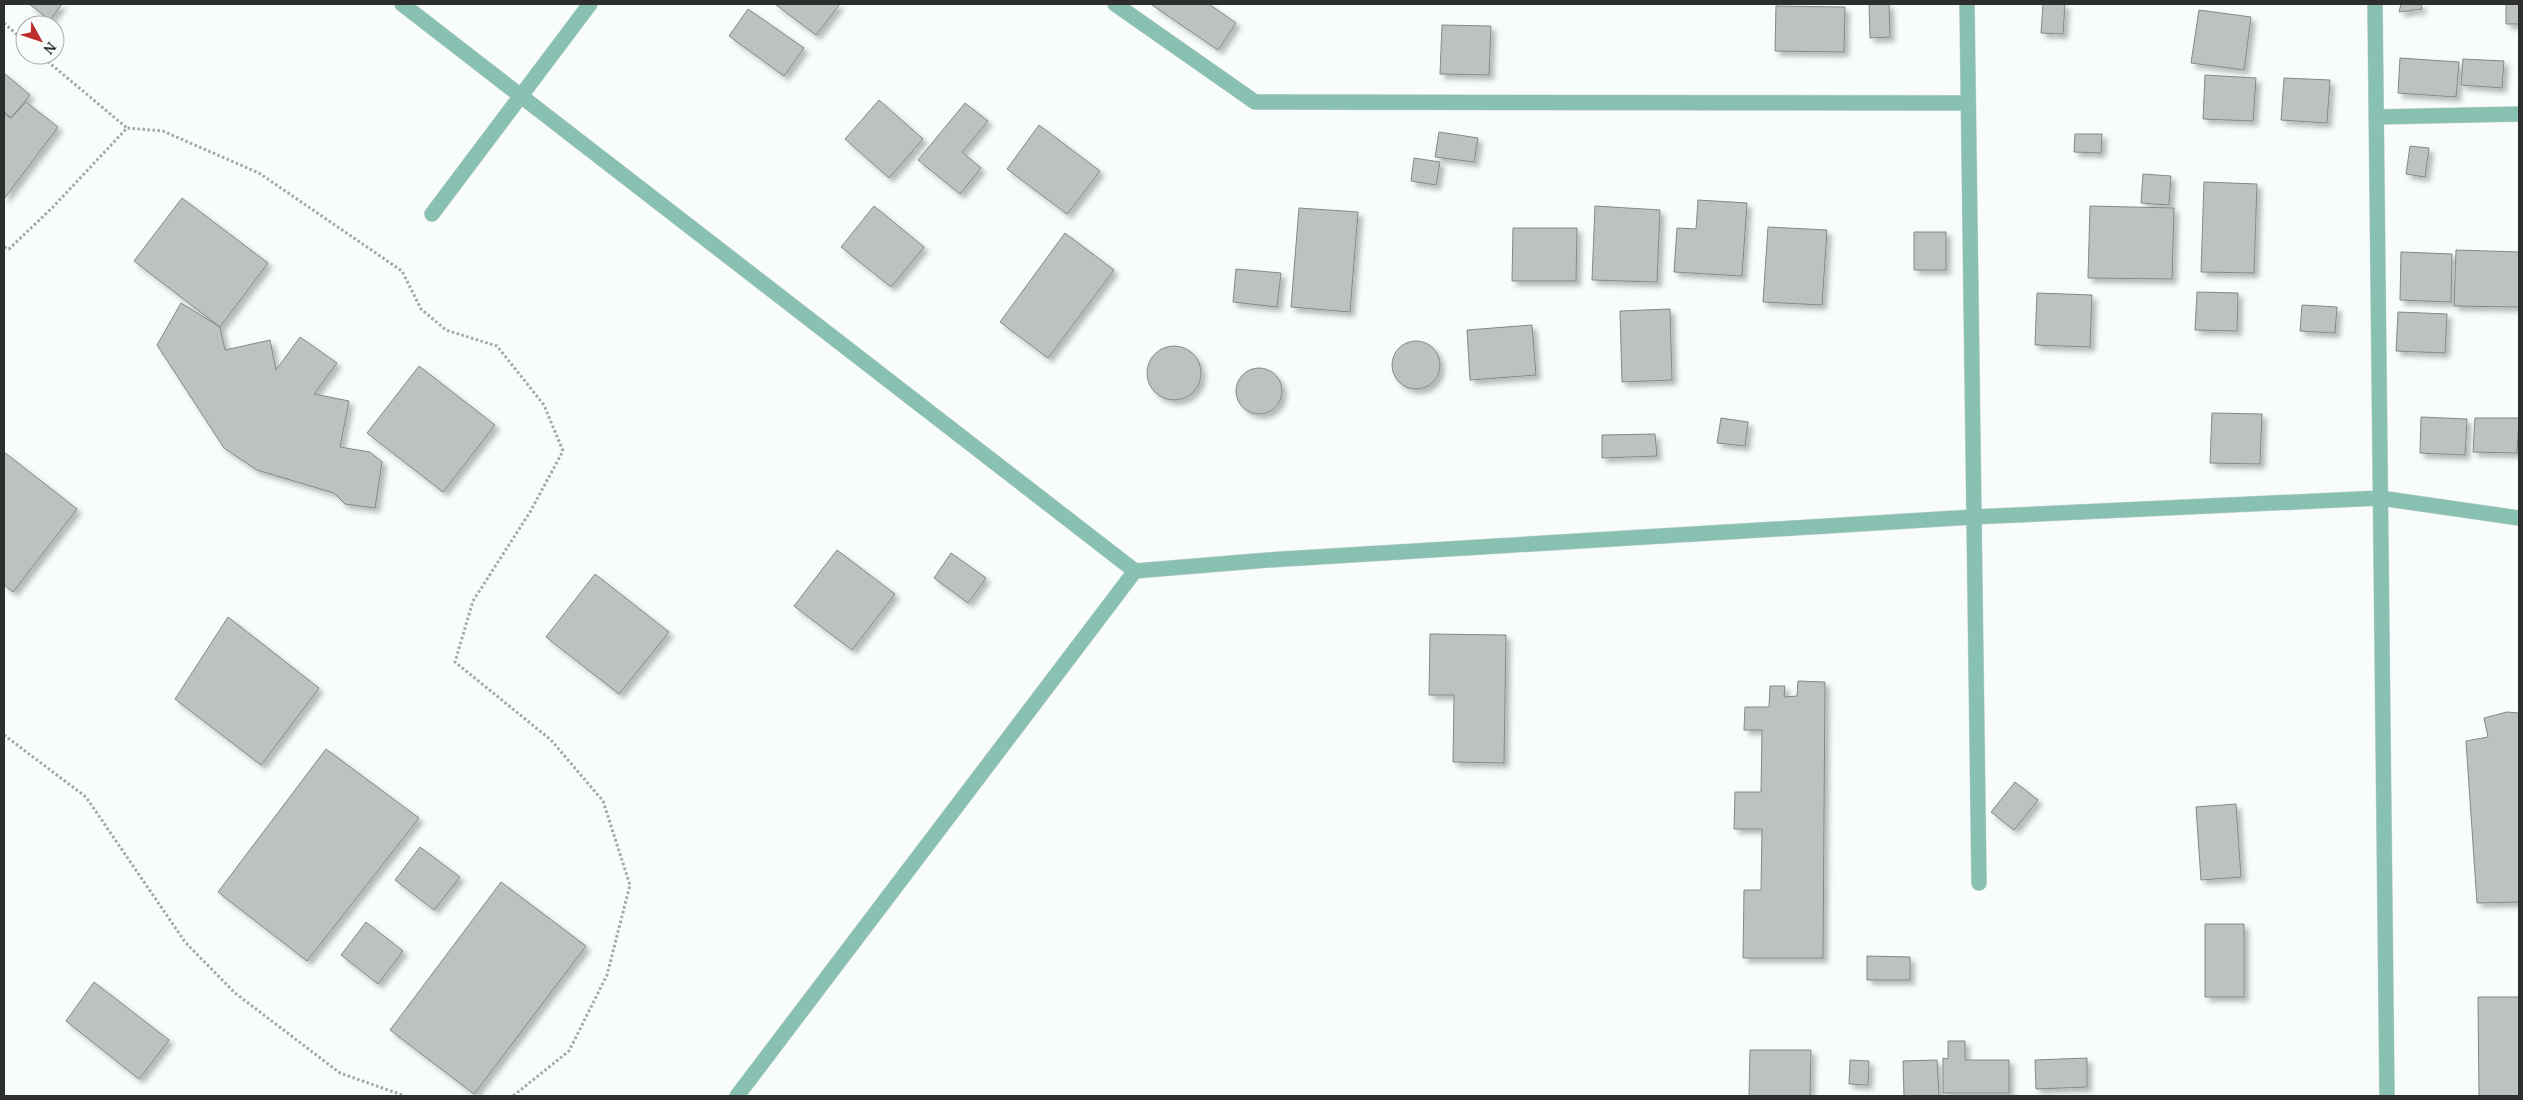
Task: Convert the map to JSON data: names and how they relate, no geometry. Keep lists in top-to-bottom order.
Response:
{
  "north": "bottom right"
}
